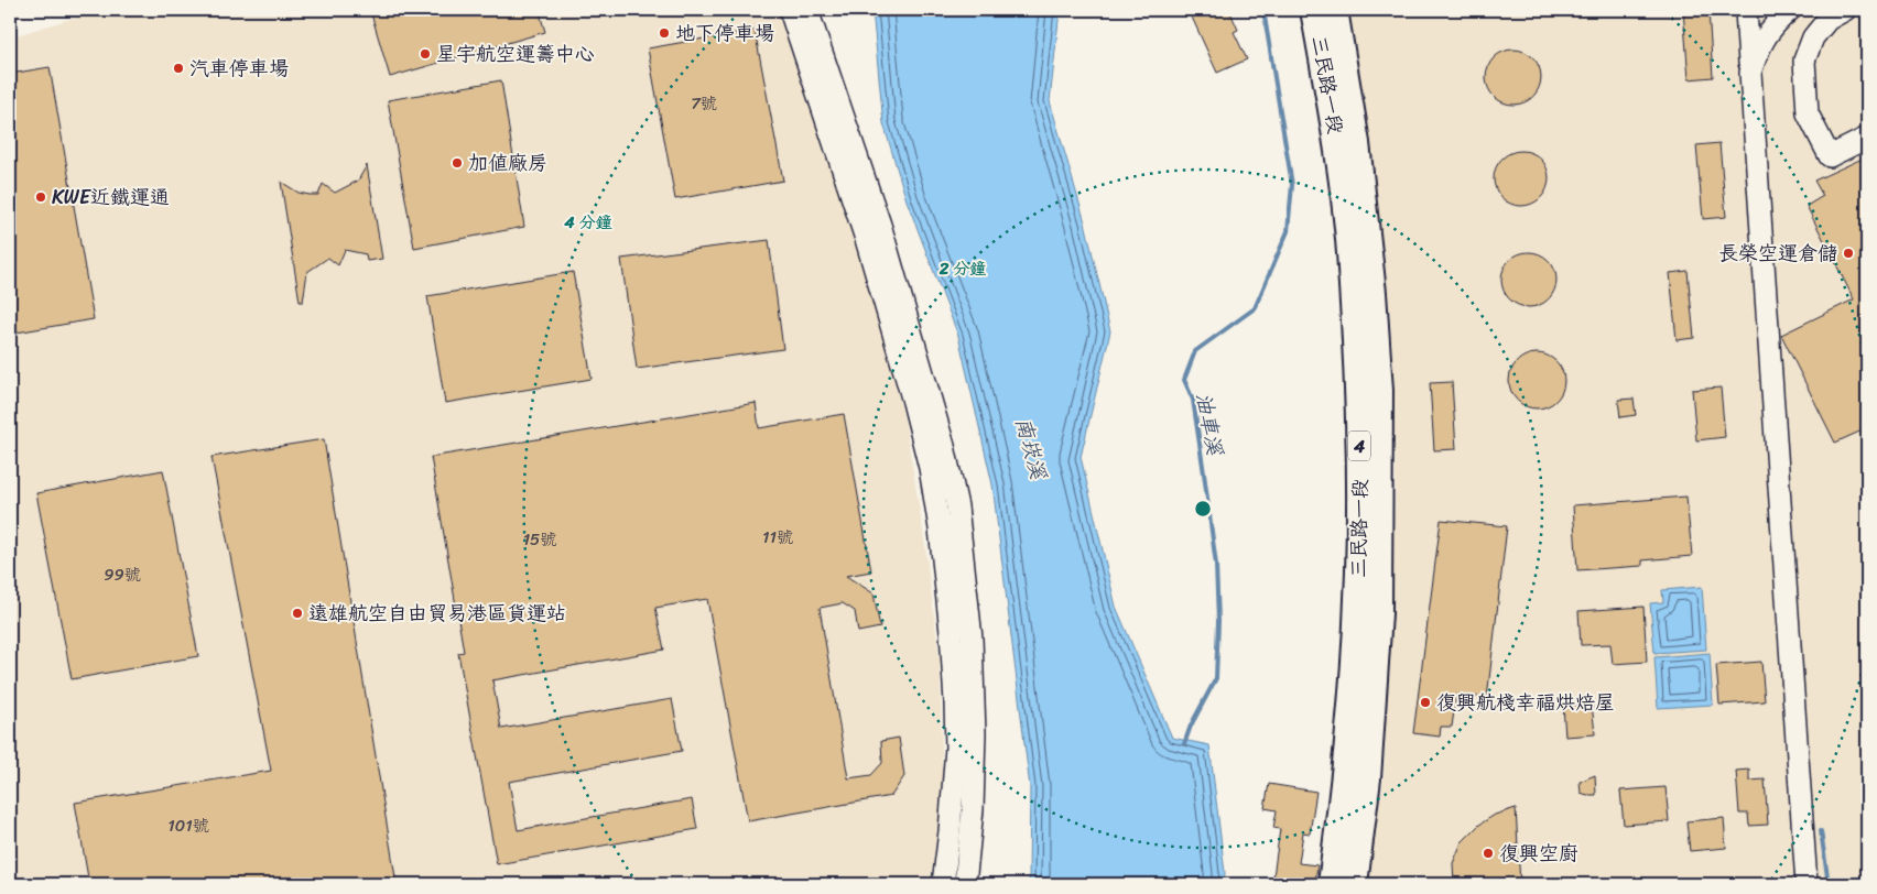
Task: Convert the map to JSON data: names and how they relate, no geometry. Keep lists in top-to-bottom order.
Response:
{
  "streets": {
    "main road": ["三民路一段", "4"]
  },
  "water": ["油車溪", "南崁溪"],
  "places": [
    "地下停車場",
    "星宇航空運籌中心",
    "汽車停車場",
    "加值廠房",
    "KWE近鐵運通",
    "長榮空運倉儲",
    "遠雄航空自由貿易港區貨運站",
    "復興航棧幸福烘焙屋",
    "復興空廚"
  ],
  "house_numbers": [
    "7號",
    "11號",
    "15號",
    "99號",
    "101號"
  ],
  "rings": ["4 分鐘", "2 分鐘"]
}
